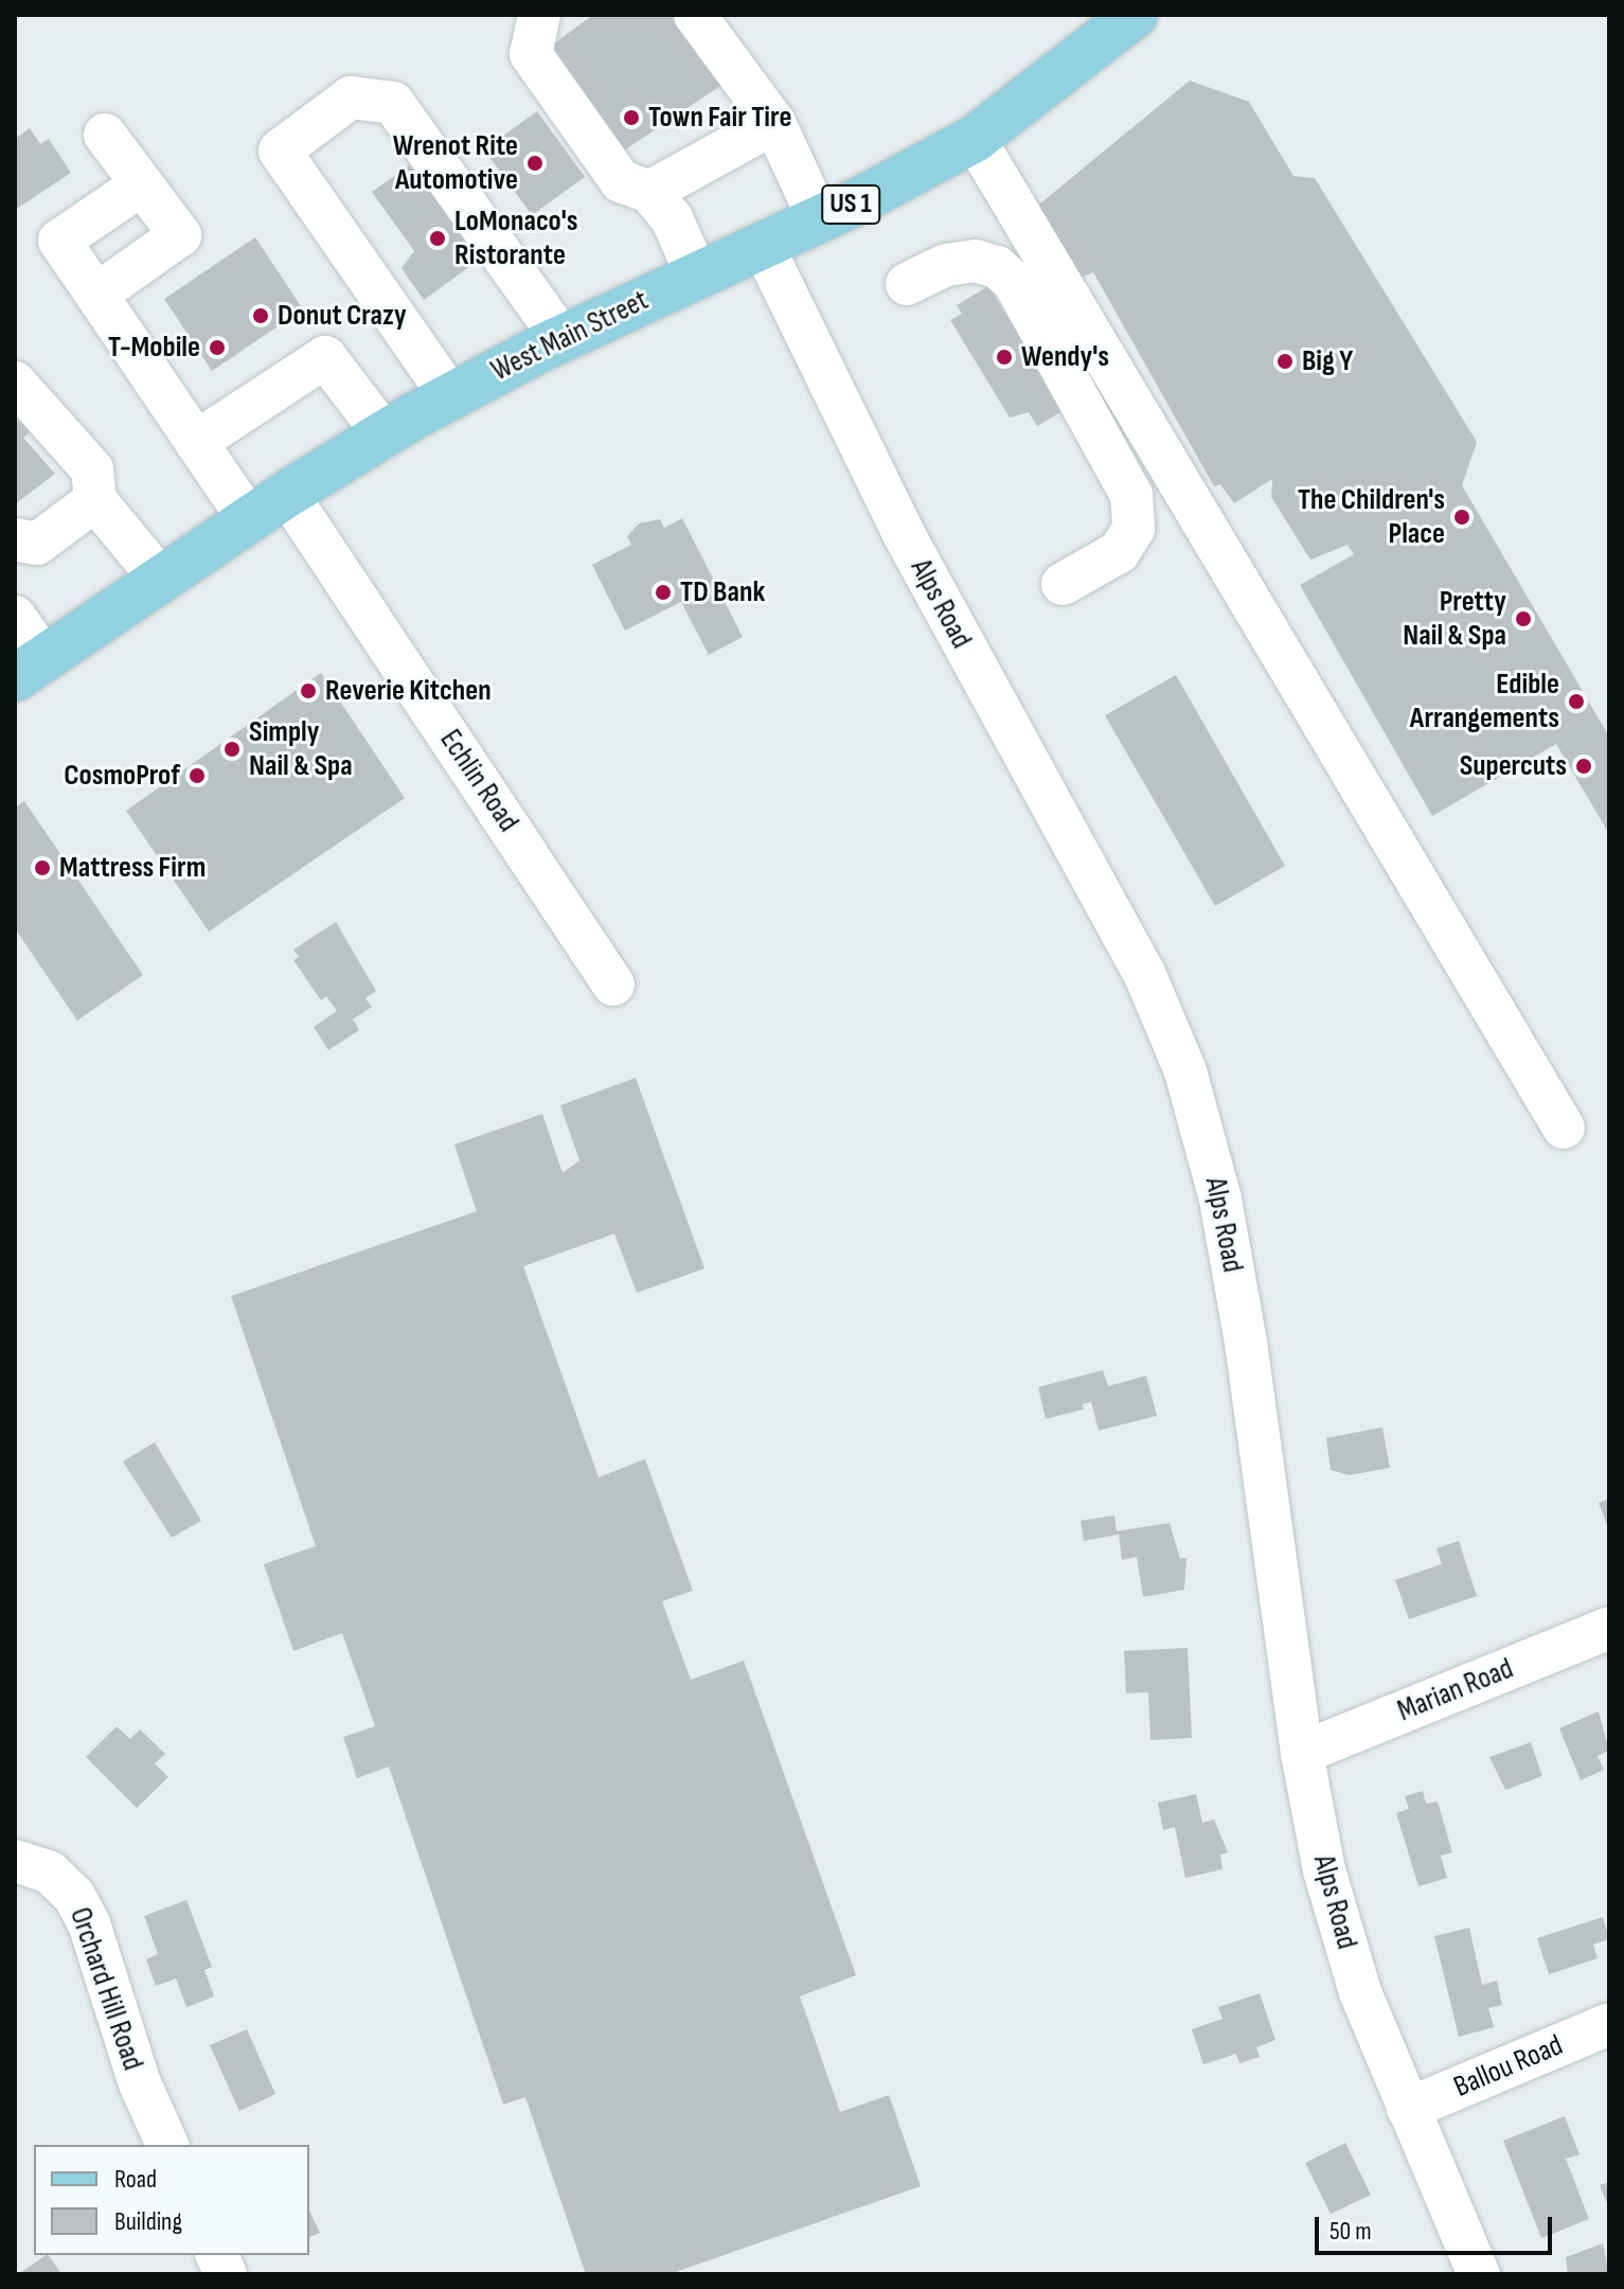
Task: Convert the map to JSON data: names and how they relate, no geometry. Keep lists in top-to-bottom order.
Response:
{
  "streets": {
    "main road": ["US 1", "West Main Street"],
    "street": [
      "Alps Road",
      "Echlin Road",
      "Marian Road",
      "Orchard Hill Road",
      "Ballou Road"
    ]
  },
  "crossings": [
    ["West Main Street", "Alps Road"],
    ["West Main Street", "Echlin Road"],
    ["Alps Road", "Marian Road"],
    ["Alps Road", "Ballou Road"]
  ],
  "places": [
    "Town Fair Tire",
    "Wrenot Rite Automotive",
    "LoMonaco's Ristorante",
    "Donut Crazy",
    "T-Mobile",
    "Wendy's",
    "Big Y",
    "The Children's Place",
    "TD Bank",
    "Pretty Nail & Spa",
    "Reverie Kitchen",
    "Edible Arrangements",
    "Simply Nail & Spa",
    "Supercuts",
    "CosmoProf",
    "Mattress Firm"
  ],
  "legend": ["Road", "Building"],
  "scale_bar": "50 m"
}
